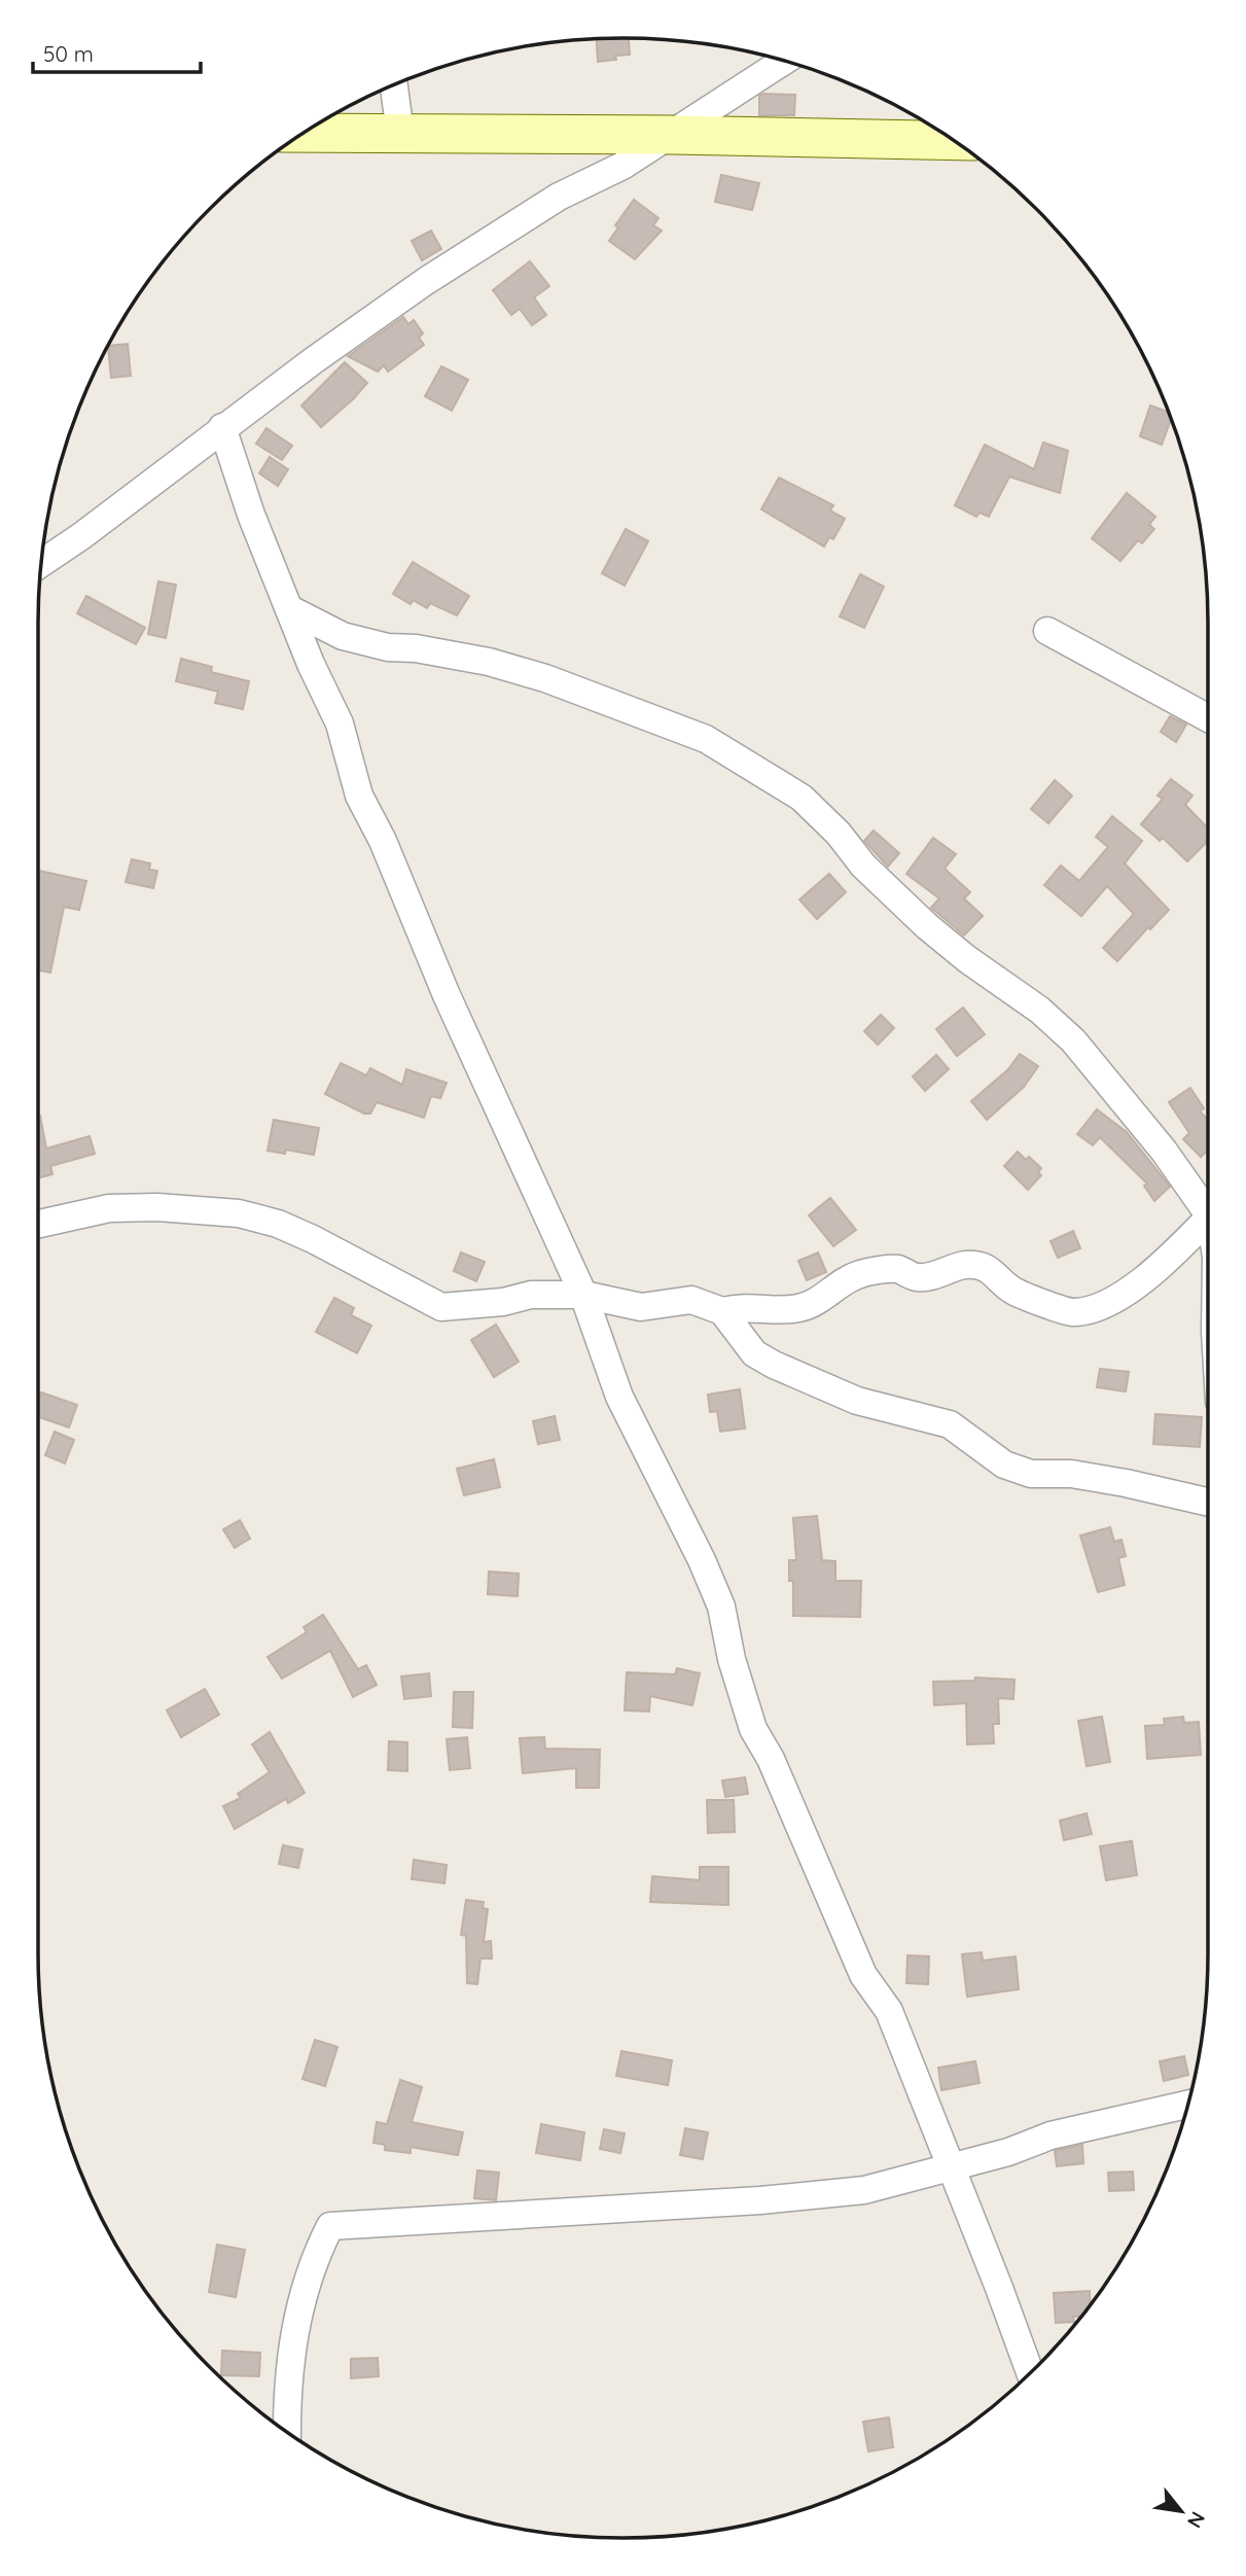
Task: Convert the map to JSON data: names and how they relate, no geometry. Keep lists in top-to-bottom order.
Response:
{
  "scale_bar": "50 m",
  "north": "bottom right"
}
